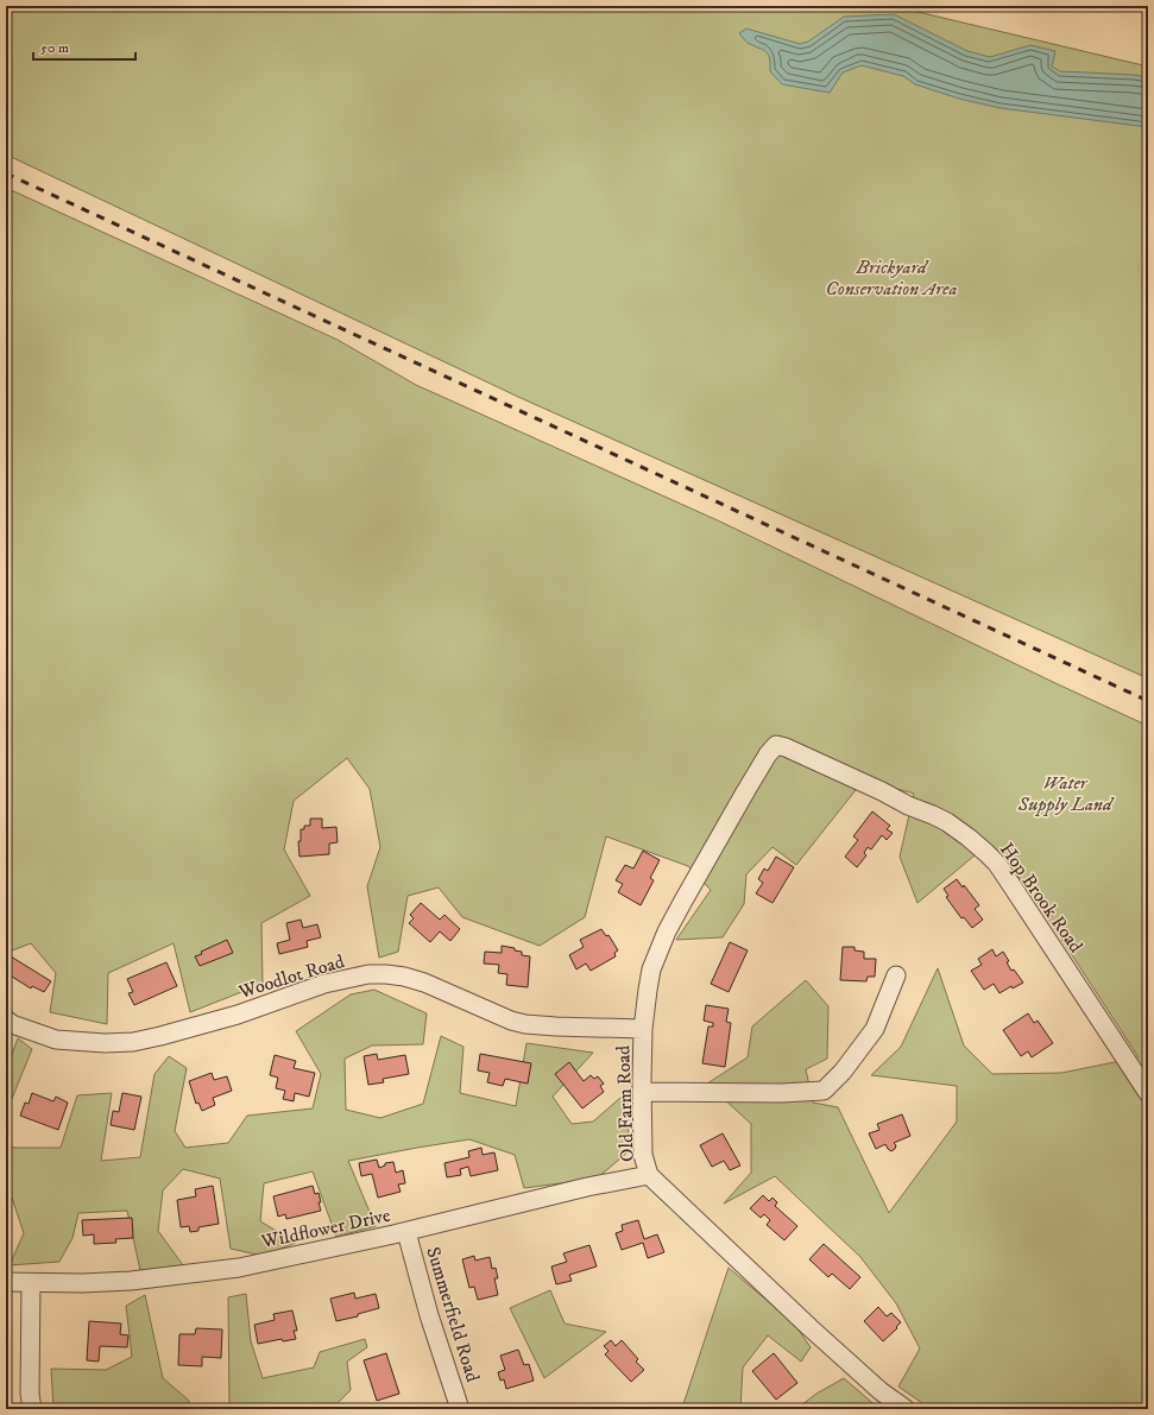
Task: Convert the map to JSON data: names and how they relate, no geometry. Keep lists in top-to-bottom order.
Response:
{
  "streets": {
    "street": [
      "Hop Brook Road",
      "Woodlot Road",
      "Old Farm Road",
      "Wildflower Drive",
      "Summerfield Road"
    ]
  },
  "crossings": [
    ["Hop Brook Road", "Old Farm Road"],
    ["Woodlot Road", "Old Farm Road"],
    ["Old Farm Road", "Wildflower Drive"],
    ["Wildflower Drive", "Summerfield Road"]
  ],
  "parks": ["Brickyard Conservation Area", "Water Supply Land"],
  "scale_bar": "50 m"
}
